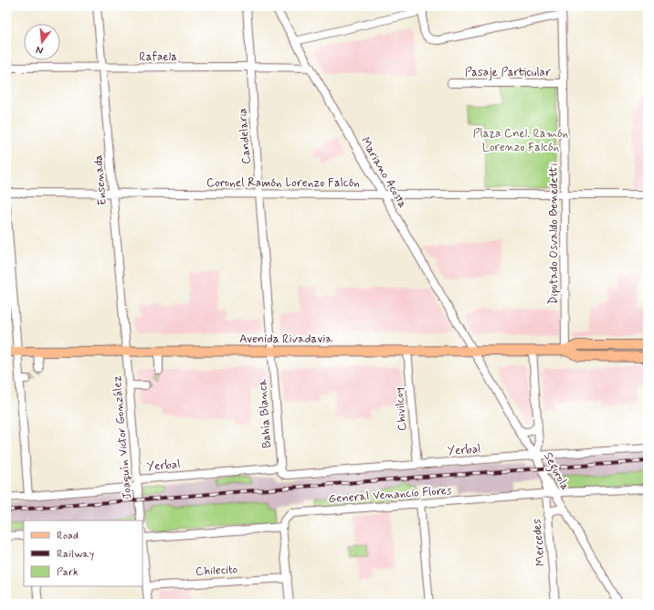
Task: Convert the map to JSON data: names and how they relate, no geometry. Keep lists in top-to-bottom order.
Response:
{
  "streets": {
    "main road": ["Avenida Rivadavia"],
    "street": [
      "Rafaela",
      "Pasaje Particular",
      "Candelaria",
      "Mariano Acosta",
      "Ensenada",
      "Coronel Ramón Lorenzo Falcón",
      "Diputado Osvaldo Benedetti",
      "Chivilcoy",
      "Bahía Blanca",
      "Joaquín Victor González",
      "Yerbal",
      "Segurola",
      "General Venancio Flores",
      "Mercedes",
      "Chilecito"
    ]
  },
  "crossings": [
    ["Rafaela", "Candelaria"],
    ["Rafaela", "Mariano Acosta"],
    ["Rafaela", "Ensenada"],
    ["Pasaje Particular", "Diputado Osvaldo Benedetti"],
    ["Candelaria", "Coronel Ramón Lorenzo Falcón"],
    ["Candelaria", "Avenida Rivadavia"],
    ["Candelaria", "Bahía Blanca"],
    ["Mariano Acosta", "Coronel Ramón Lorenzo Falcón"],
    ["Mariano Acosta", "Avenida Rivadavia"],
    ["Mariano Acosta", "Segurola"],
    ["Ensenada", "Coronel Ramón Lorenzo Falcón"],
    ["Ensenada", "Avenida Rivadavia"],
    ["Ensenada", "Joaquín Victor González"],
    ["Coronel Ramón Lorenzo Falcón", "Diputado Osvaldo Benedetti"],
    ["Diputado Osvaldo Benedetti", "Avenida Rivadavia"],
    ["Avenida Rivadavia", "Chivilcoy"],
    ["Avenida Rivadavia", "Bahía Blanca"],
    ["Avenida Rivadavia", "Joaquín Victor González"],
    ["Avenida Rivadavia", "Segurola"],
    ["Chivilcoy", "Yerbal"],
    ["Bahía Blanca", "Yerbal"],
    ["Joaquín Victor González", "Yerbal"],
    ["Yerbal", "Segurola"],
    ["Segurola", "General Venancio Flores"],
    ["Segurola", "Mercedes"],
    ["General Venancio Flores", "Mercedes"]
  ],
  "parks": ["Plaza Cnel. Ramón Lorenzo Falcón"],
  "legend": ["Road", "Railway", "Park"],
  "north": "bottom"
}
